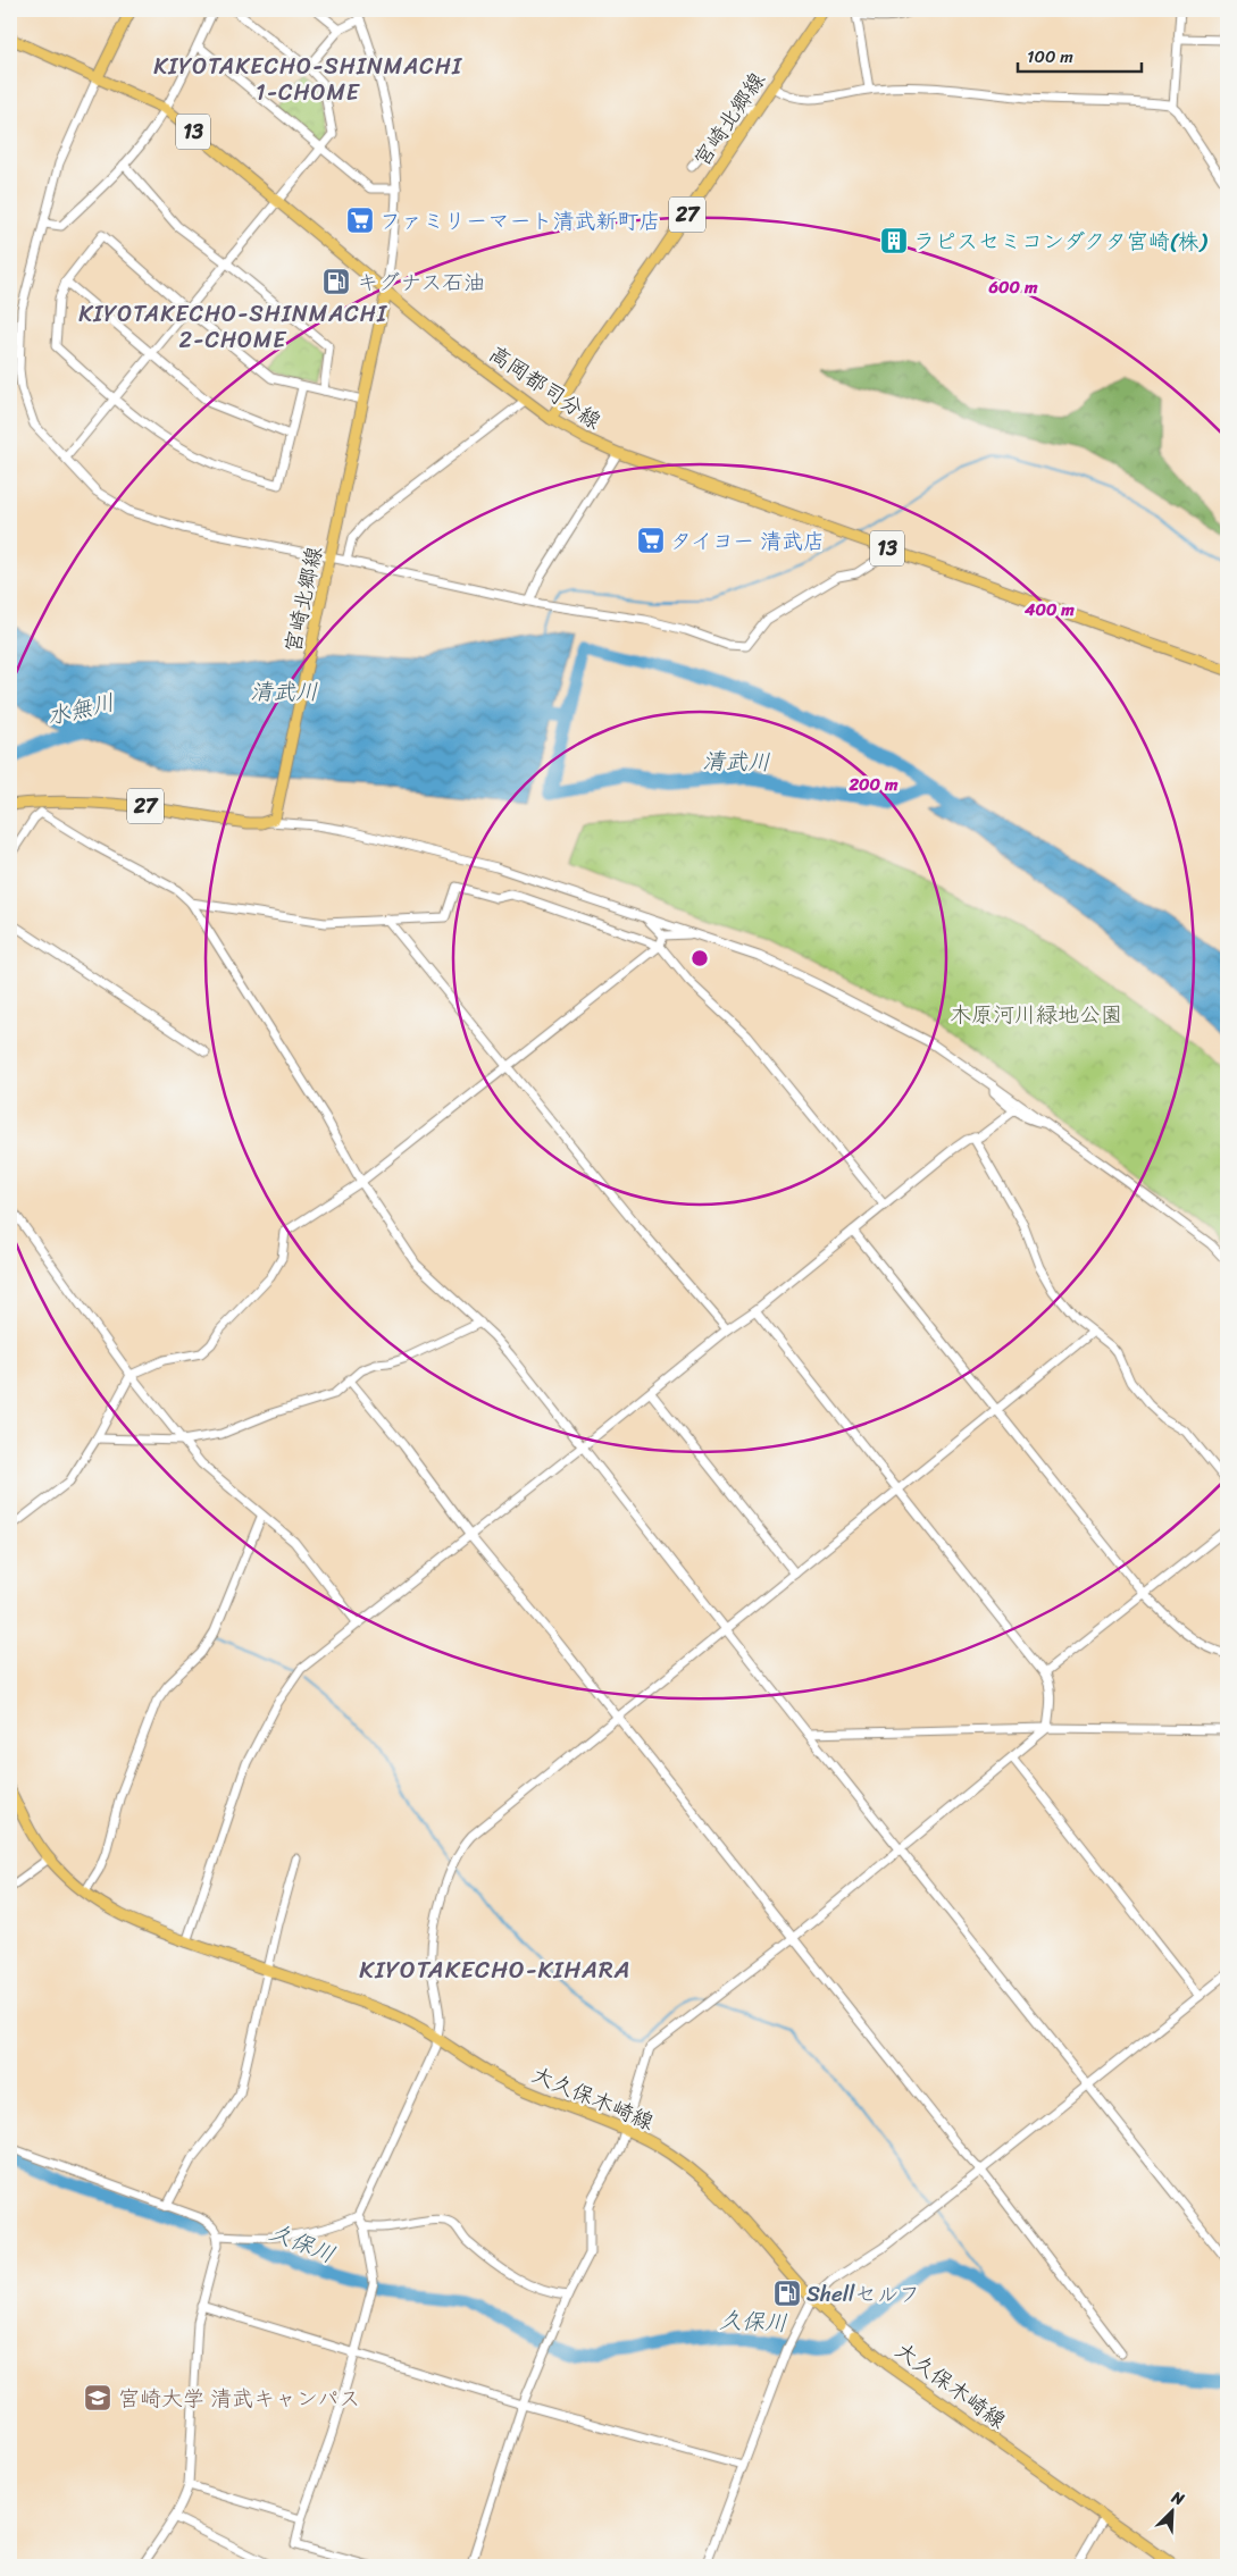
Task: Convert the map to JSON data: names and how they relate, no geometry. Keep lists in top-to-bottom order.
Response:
{
  "streets": {
    "main road": [
      "宮崎北郷線",
      "13",
      "27",
      "高岡都司分線",
      "大久保木崎線"
    ]
  },
  "crossings": [
    ["宮崎北郷線", "27"],
    ["宮崎北郷線", "高岡都司分線"]
  ],
  "districts": ["KIYOTAKECHO-SHINMACHI 1-CHOME", "KIYOTAKECHO-SHINMACHI 2-CHOME", "KIYOTAKECHO-KIHARA"],
  "water": ["清武川", "水無川", "久保川"],
  "parks": ["木原河川緑地公園"],
  "places": {
    "supermarket": ["ファミリーマート清武新町店", "タイヨー 清武店"],
    "building": ["ラピスセミコンダクタ宮崎(株)"],
    "fuel station": ["キグナス石油", "Shellセルフ"],
    "school or university": ["宮崎大学 清武キャンパス"]
  },
  "scale_bar": "100 m",
  "north": "top right",
  "rings": ["600 m", "400 m", "200 m"]
}
